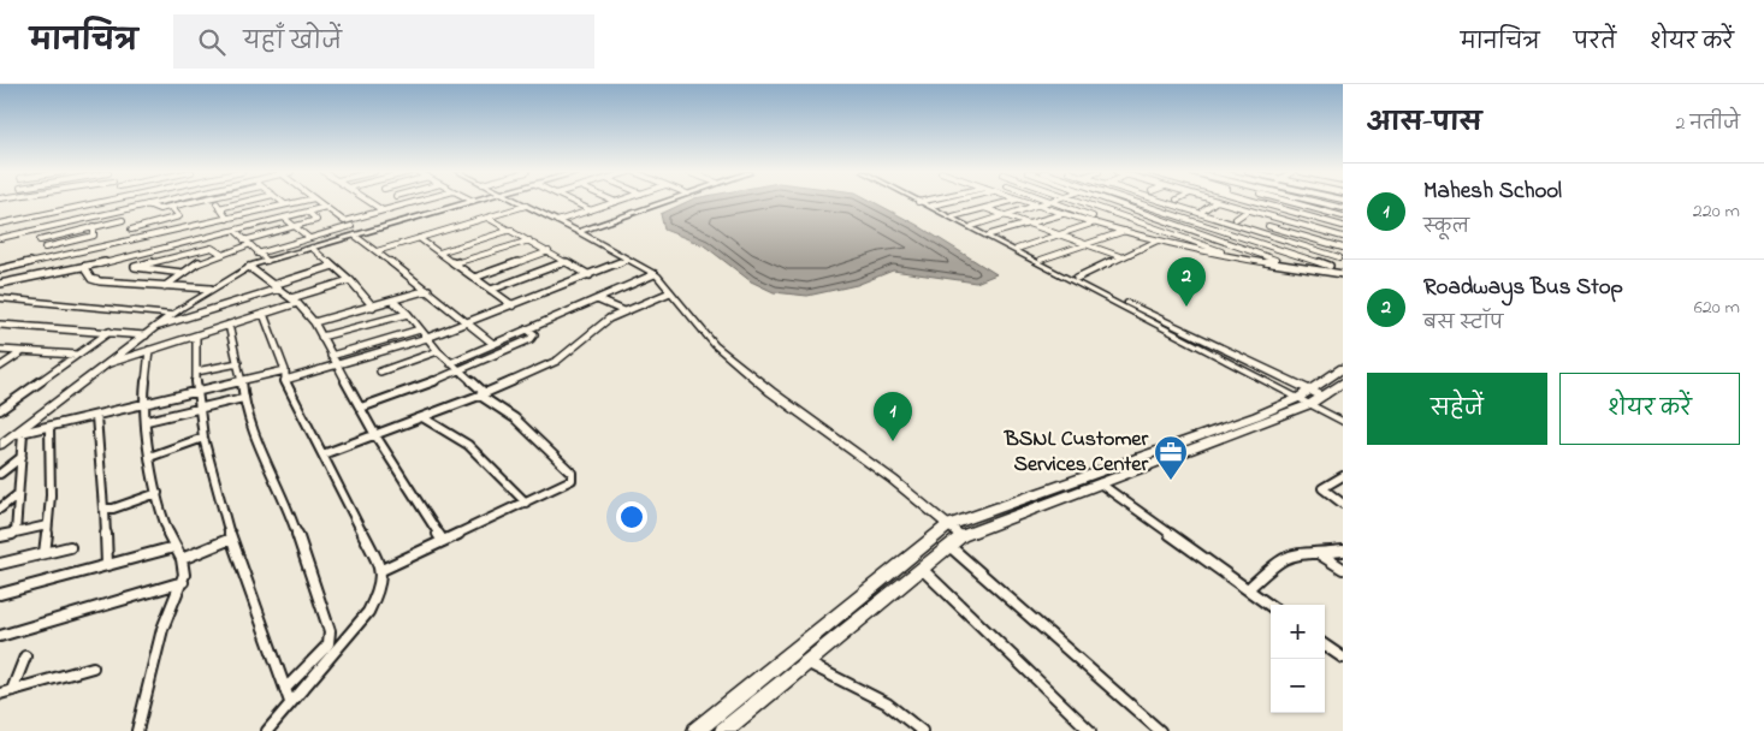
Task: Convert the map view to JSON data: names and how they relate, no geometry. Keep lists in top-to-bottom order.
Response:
{
  "places": {
    "office": ["BSNL Customer Services Center"]
  },
  "page": {
    "header": "मानचित्र",
    "search": "यहाँ खोजें",
    "nav": ["मानचित्र", "परतें", "शेयर करें"],
    "heading": ["आस-पास", "2 नतीजे"],
    "list": [
      {
        "mark": "1",
        "name": "Mahesh School",
        "note": "स्कूल",
        "value": "220 m"
      },
      {
        "mark": "2",
        "name": "Roadways Bus Stop",
        "note": "बस स्टॉप",
        "value": "620 m"
      }
    ],
    "pins": ["2", "1"],
    "buttons": ["सहेजें", "शेयर करें"],
    "map_buttons": ["+", "−"]
  }
}
